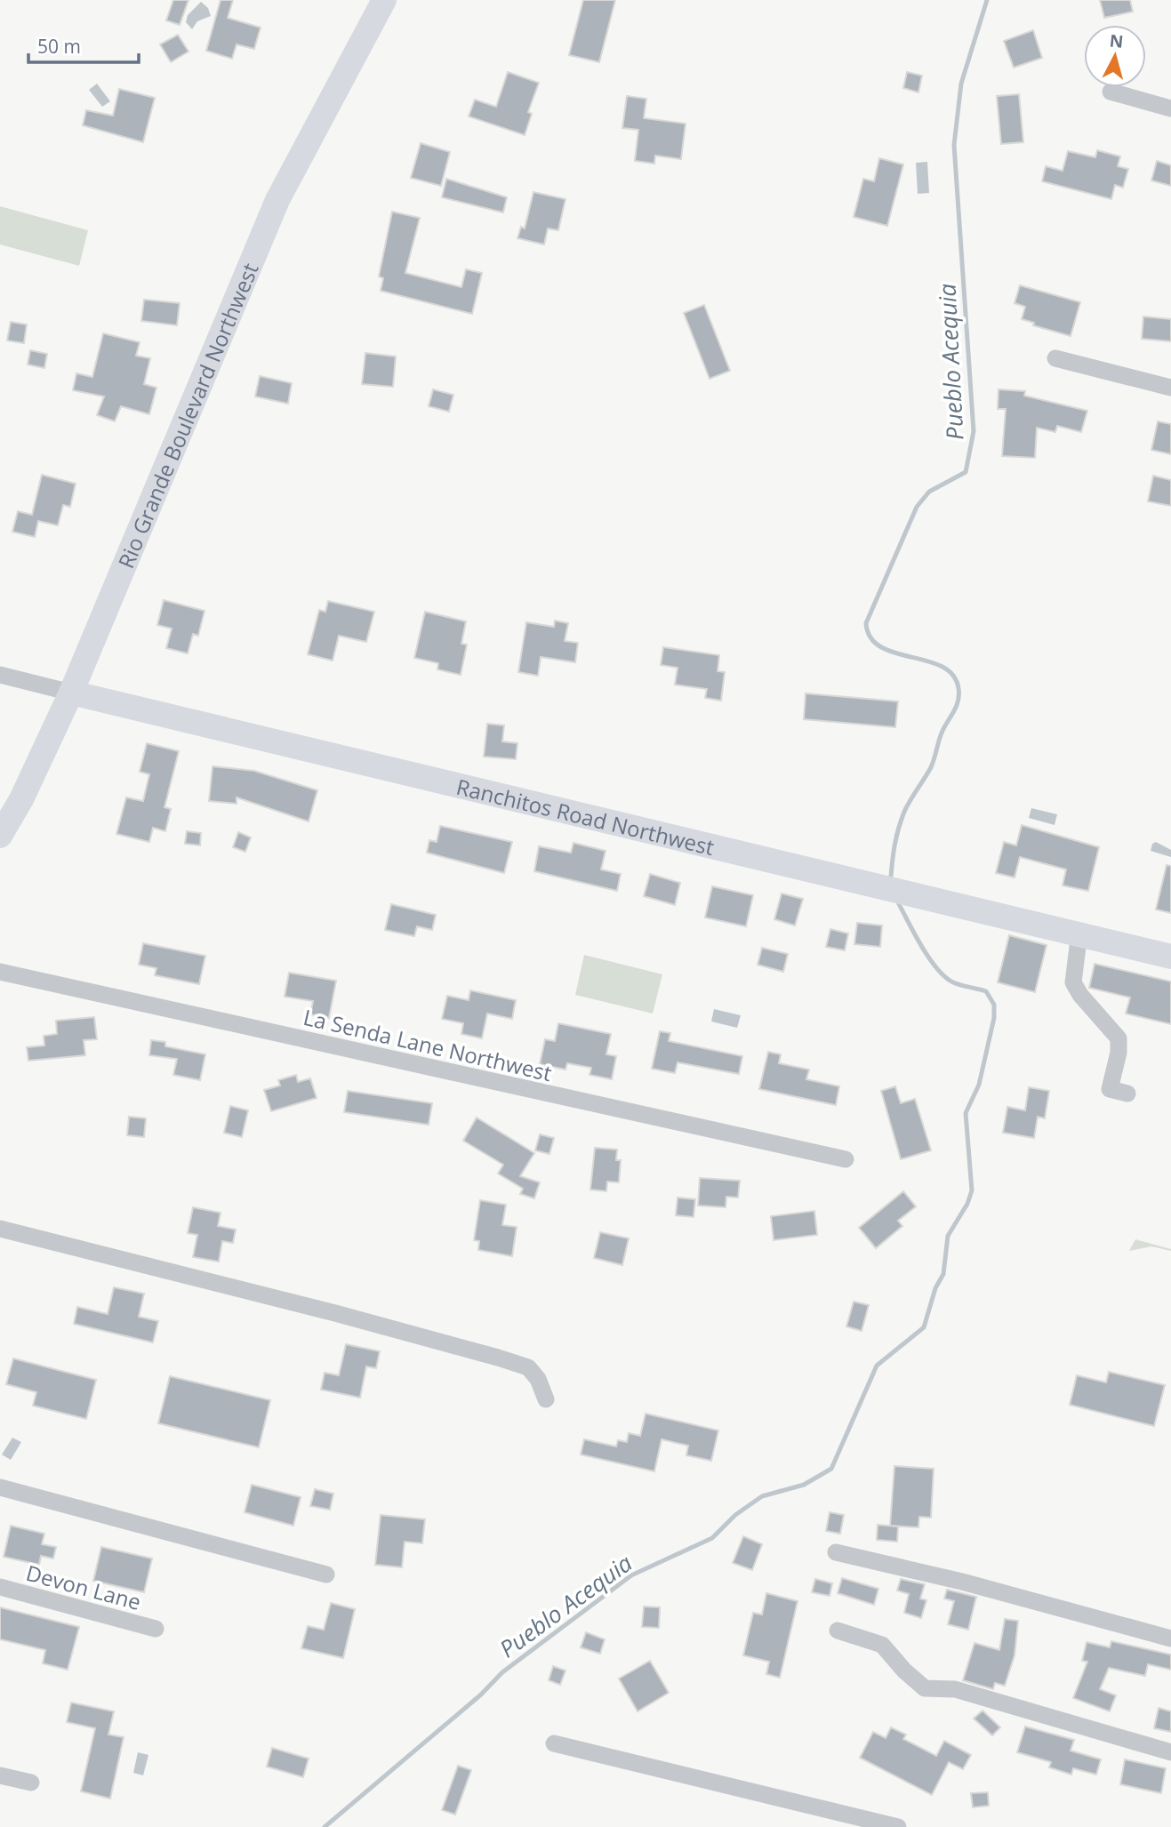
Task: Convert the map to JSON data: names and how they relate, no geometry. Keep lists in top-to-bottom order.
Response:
{
  "streets": {
    "street": [
      "Rio Grande Boulevard Northwest",
      "Ranchitos Road Northwest",
      "La Senda Lane Northwest",
      "Devon Lane"
    ]
  },
  "crossings": [
    ["Rio Grande Boulevard Northwest", "Ranchitos Road Northwest"]
  ],
  "water": ["Pueblo Acequia"],
  "scale_bar": "50 m",
  "north": "top"
}
